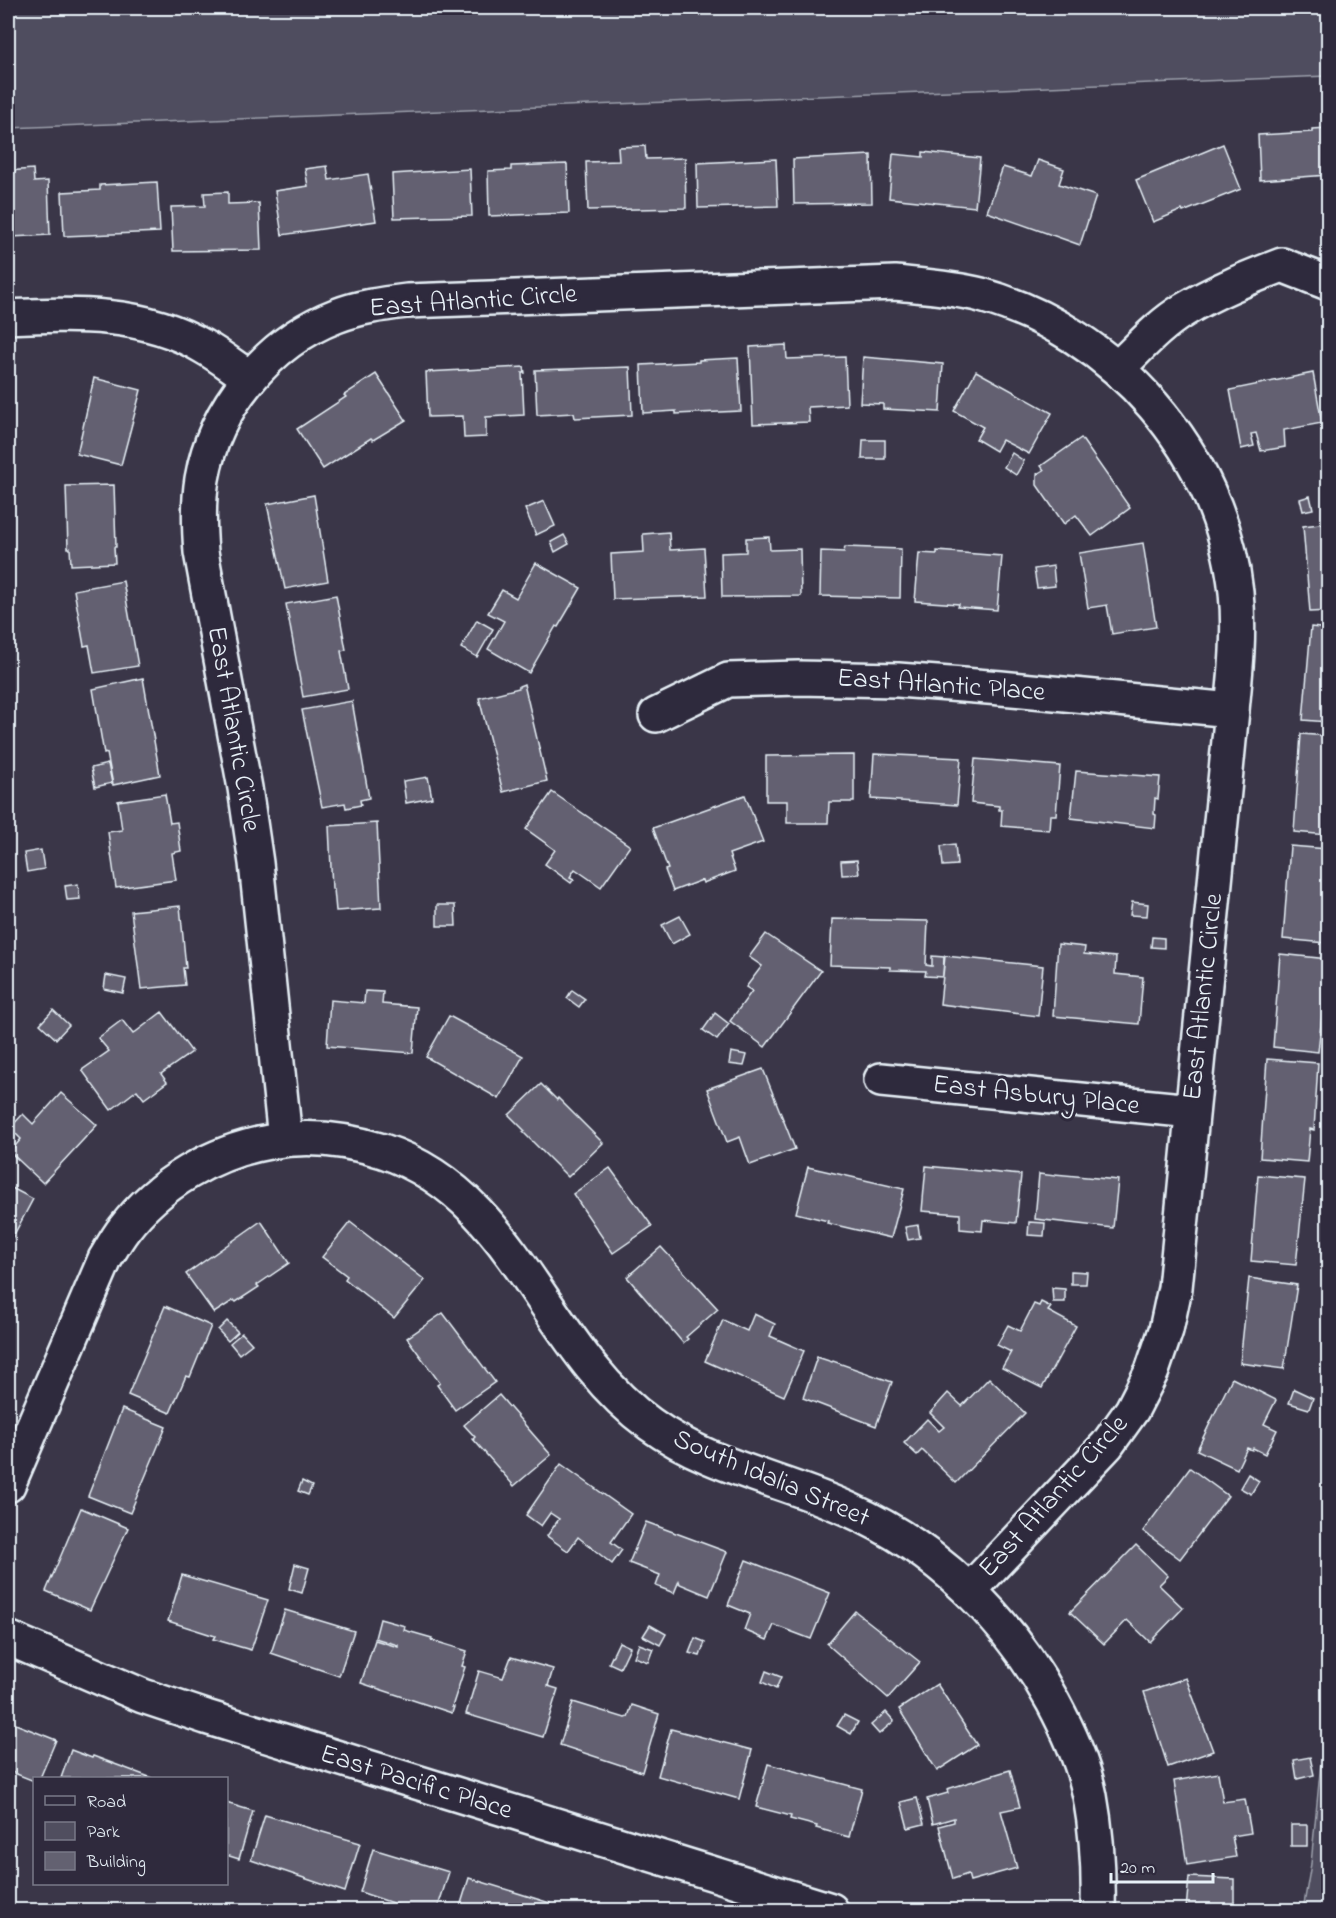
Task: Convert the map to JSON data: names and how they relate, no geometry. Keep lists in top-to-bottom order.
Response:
{
  "streets": {
    "street": [
      "East Atlantic Circle",
      "East Atlantic Place",
      "East Asbury Place",
      "South Idalia Street",
      "East Pacific Place"
    ]
  },
  "crossings": [
    ["East Atlantic Circle", "East Atlantic Place"],
    ["East Atlantic Circle", "East Asbury Place"],
    ["East Atlantic Circle", "South Idalia Street"]
  ],
  "legend": ["Road", "Park", "Building"],
  "scale_bar": "20 m"
}
